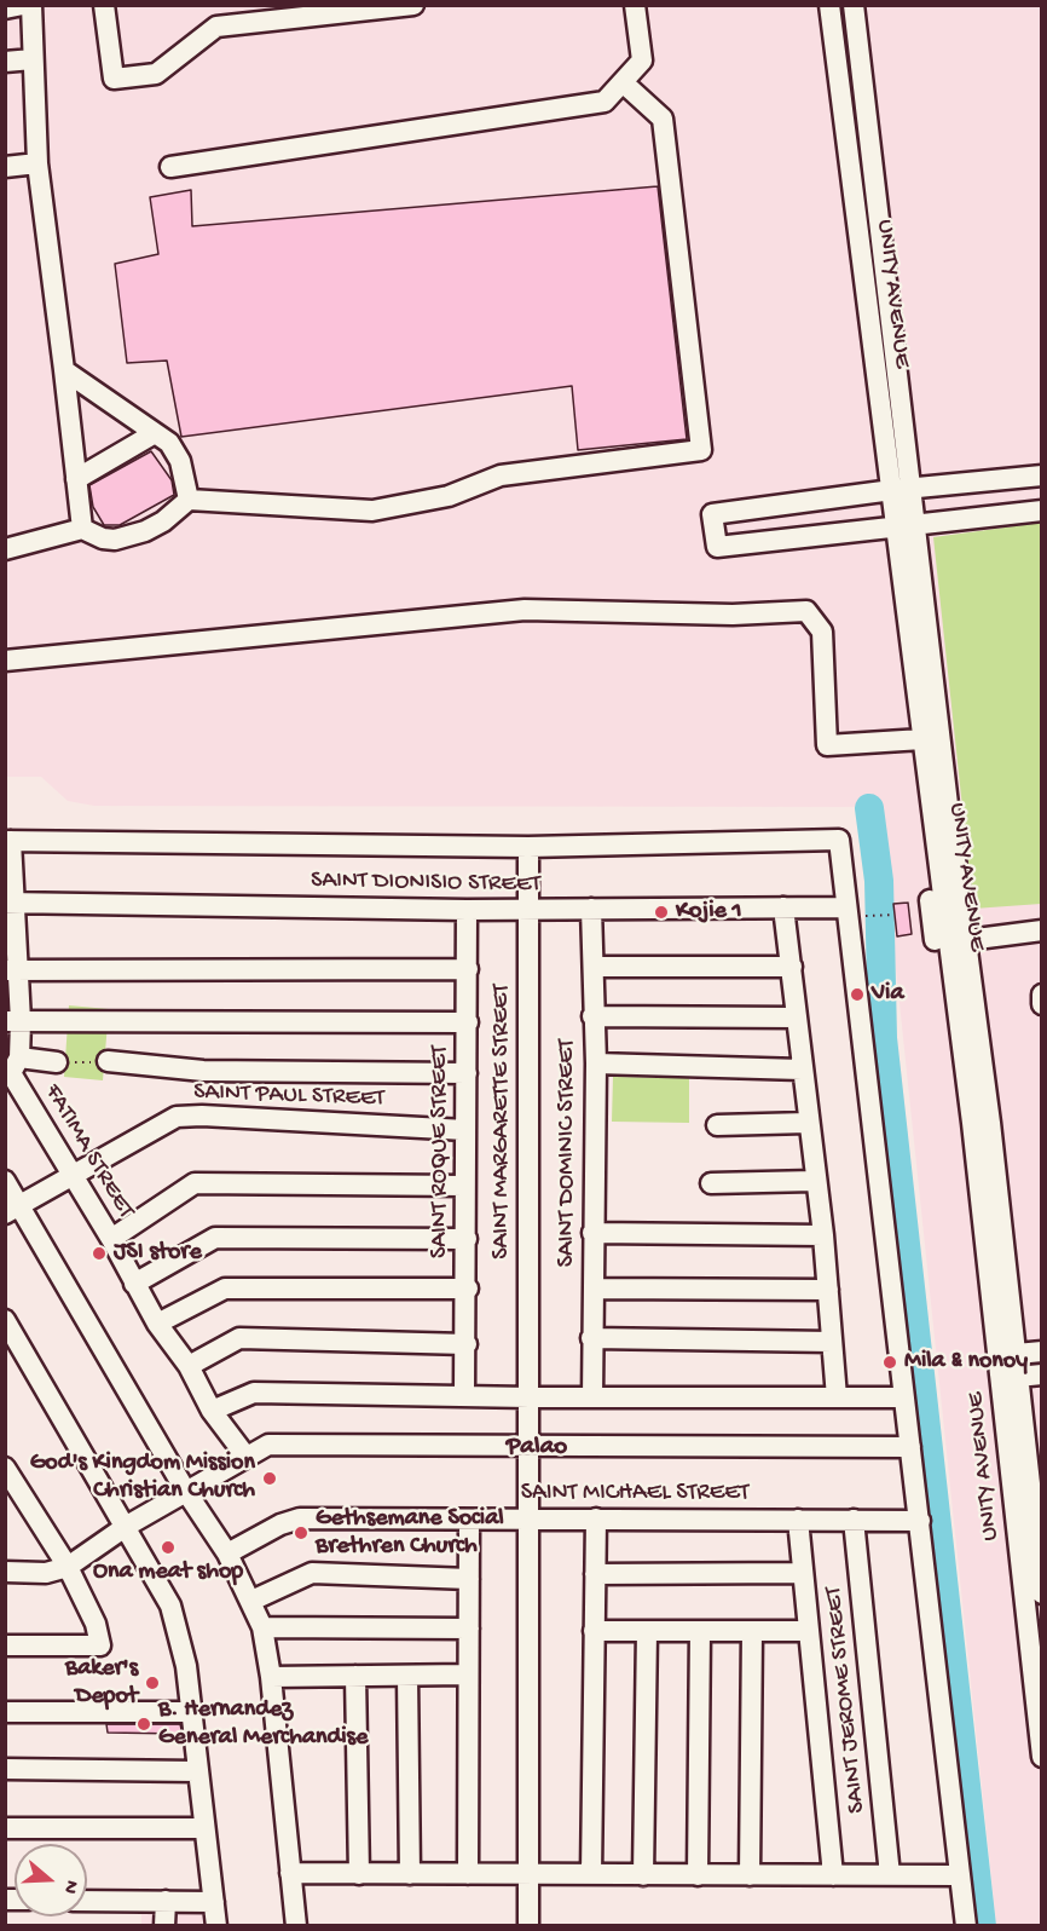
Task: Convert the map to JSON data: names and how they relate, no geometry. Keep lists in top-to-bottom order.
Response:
{
  "streets": {
    "street": [
      "UNITY AVENUE",
      "SAINT DIONISIO STREET",
      "SAINT PAUL STREET",
      "SAINT MARGARETTE STREET",
      "FATIMA STREET",
      "SAINT ROQUE STREET",
      "SAINT DOMINIC STREET",
      "SAINT MICHAEL STREET",
      "SAINT JEROME STREET"
    ]
  },
  "crossings": [
    ["SAINT DIONISIO STREET", "SAINT MARGARETTE STREET"],
    ["SAINT DIONISIO STREET", "SAINT ROQUE STREET"],
    ["SAINT DIONISIO STREET", "SAINT DOMINIC STREET"],
    ["SAINT PAUL STREET", "FATIMA STREET"],
    ["SAINT PAUL STREET", "SAINT ROQUE STREET"],
    ["SAINT MARGARETTE STREET", "SAINT MICHAEL STREET"],
    ["SAINT MICHAEL STREET", "SAINT JEROME STREET"]
  ],
  "districts": ["Palao"],
  "places": [
    "Kojie 1",
    "Via",
    "JSI store",
    "Mila & nonoy",
    "God's Kingdom Mission Christian Church",
    "Gethsemane Social Brethren Church",
    "Ona meat shop",
    "Baker's Depot",
    "B. Hernandez General Merchandise"
  ],
  "north": "right"
}
